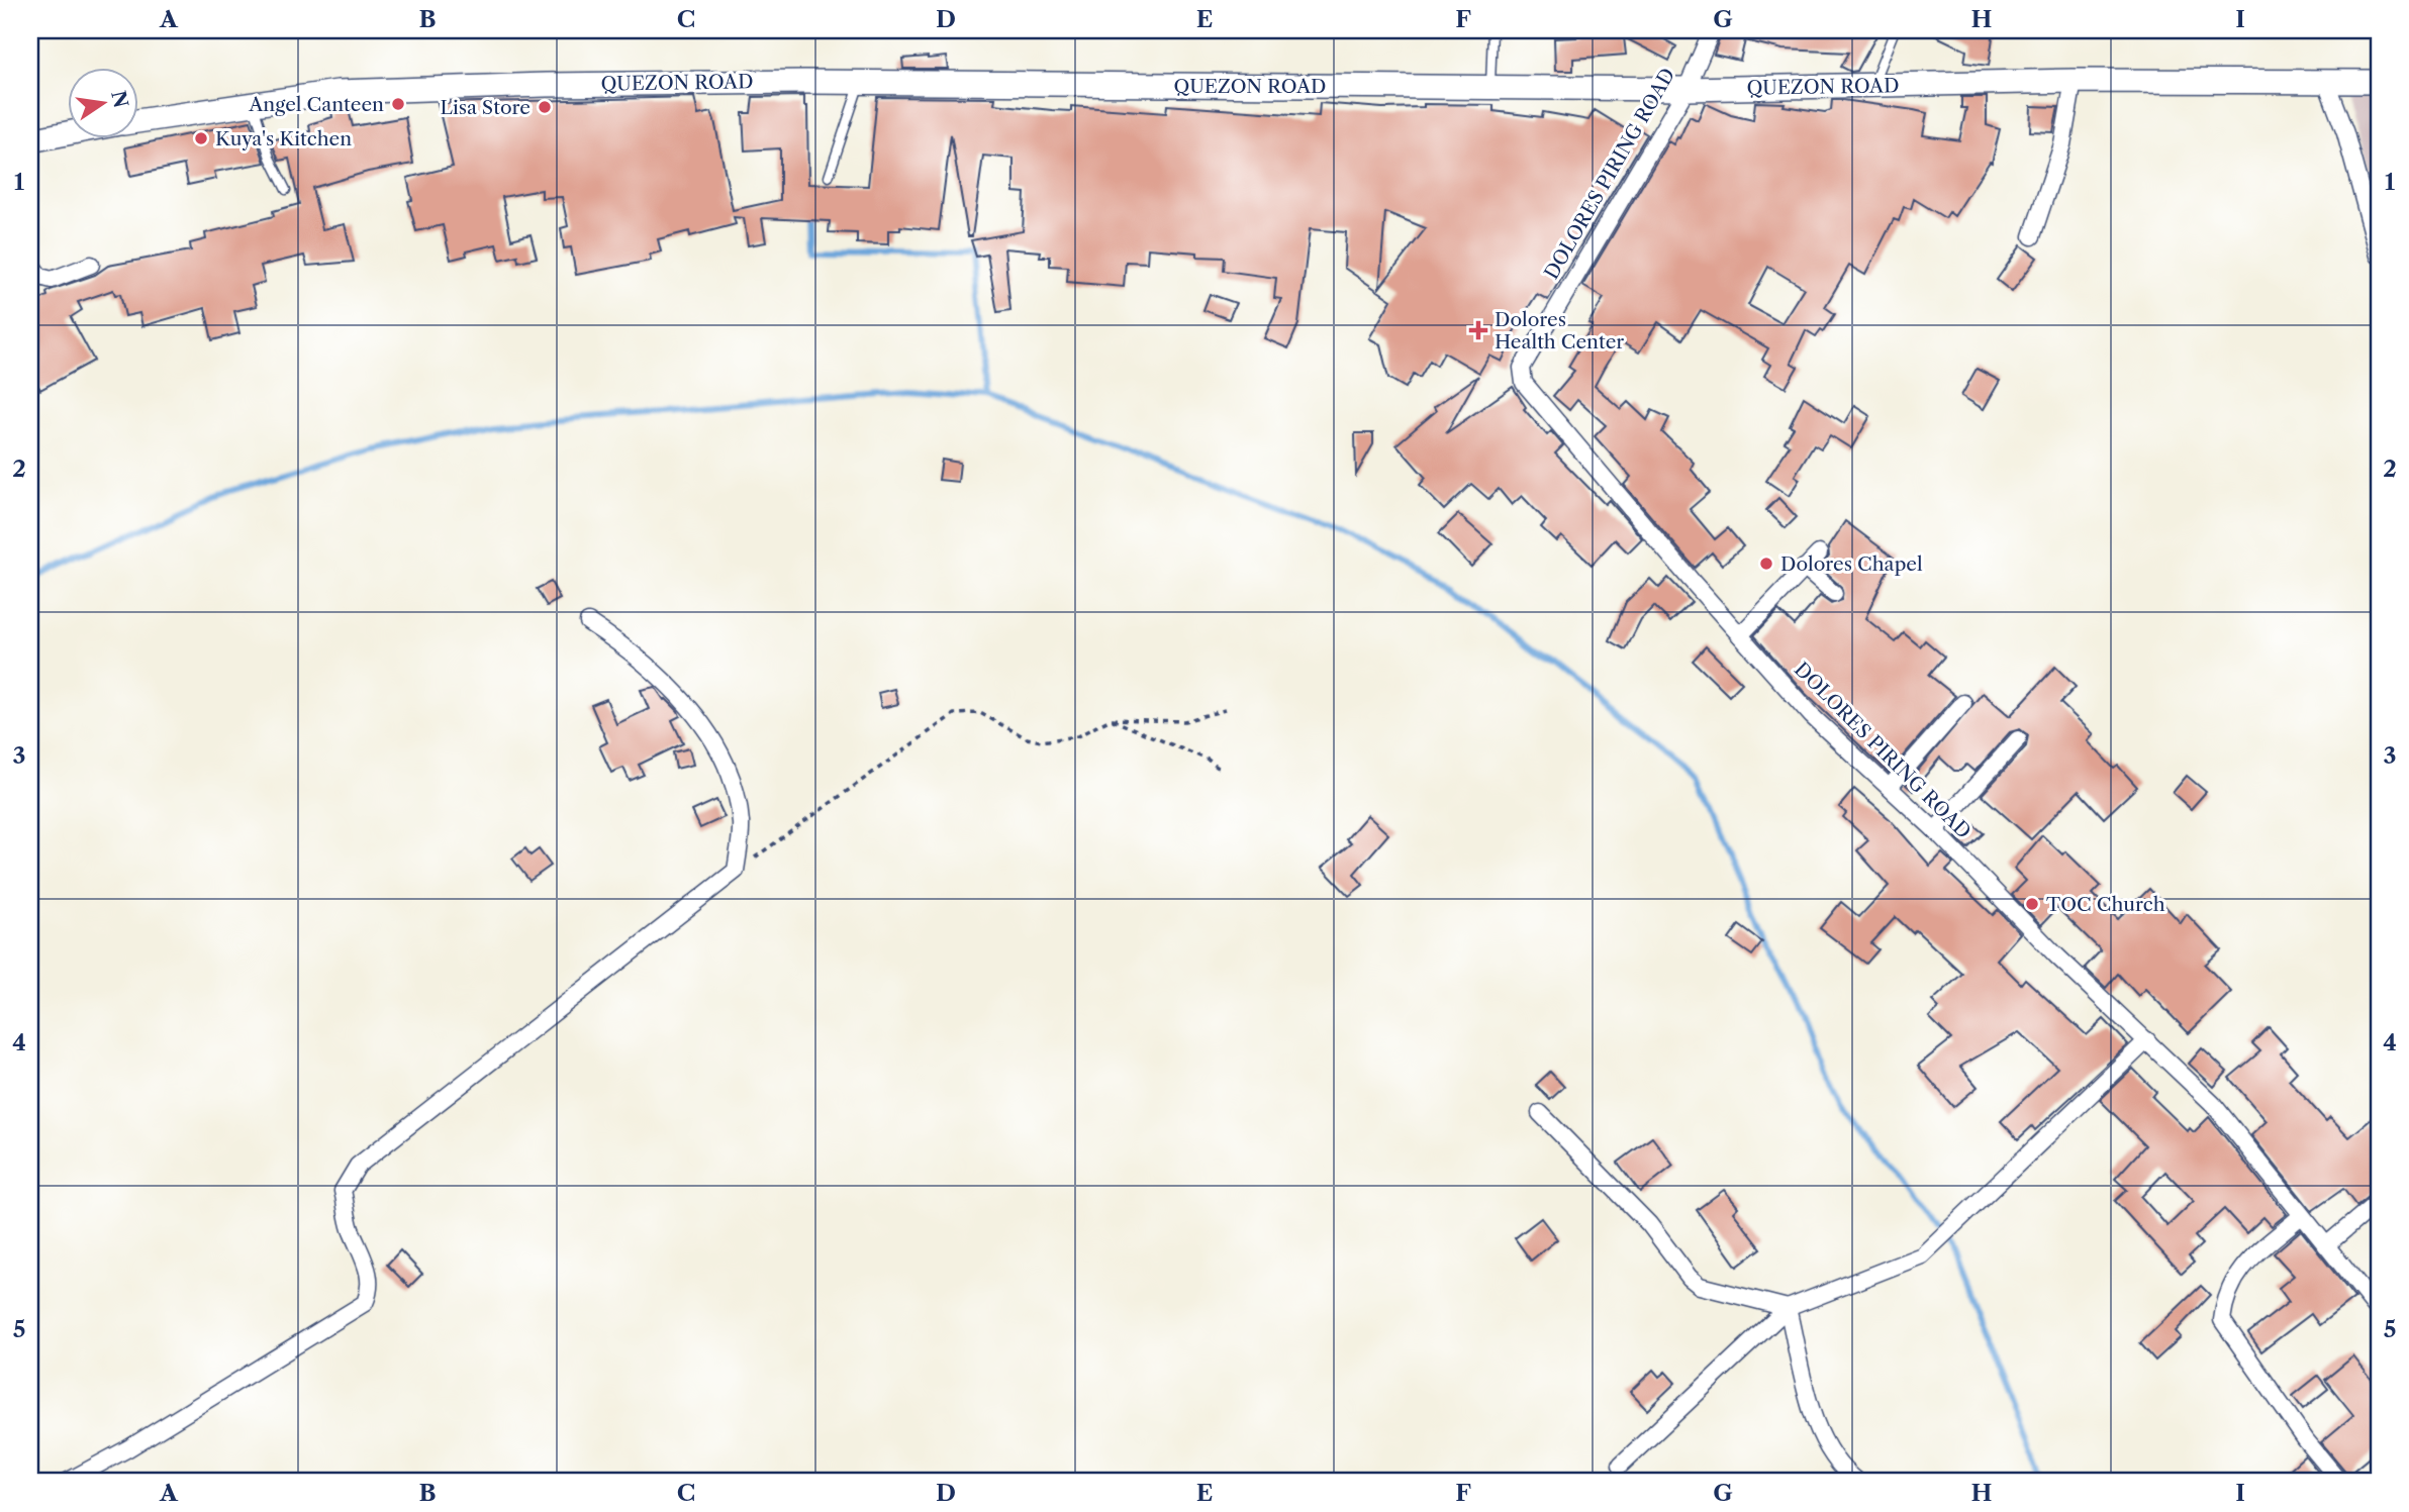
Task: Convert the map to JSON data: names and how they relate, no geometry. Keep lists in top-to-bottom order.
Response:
{
  "streets": {
    "main road": ["QUEZON ROAD"],
    "street": ["DOLORES PIRING ROAD"]
  },
  "crossings": [
    ["QUEZON ROAD", "DOLORES PIRING ROAD"]
  ],
  "places": {
    "other": [
      "Angel Canteen",
      "Lisa Store",
      "Kuya's Kitchen",
      "Dolores Chapel",
      "TOC Church"
    ],
    "health": ["Dolores Health Center"]
  },
  "north": "right",
  "grid": {
    "columns": [
      "A",
      "B",
      "C",
      "D",
      "E",
      "F",
      "G",
      "H",
      "I"
    ],
    "rows": [
      "1",
      "2",
      "3",
      "4",
      "5"
    ]
  }
}
